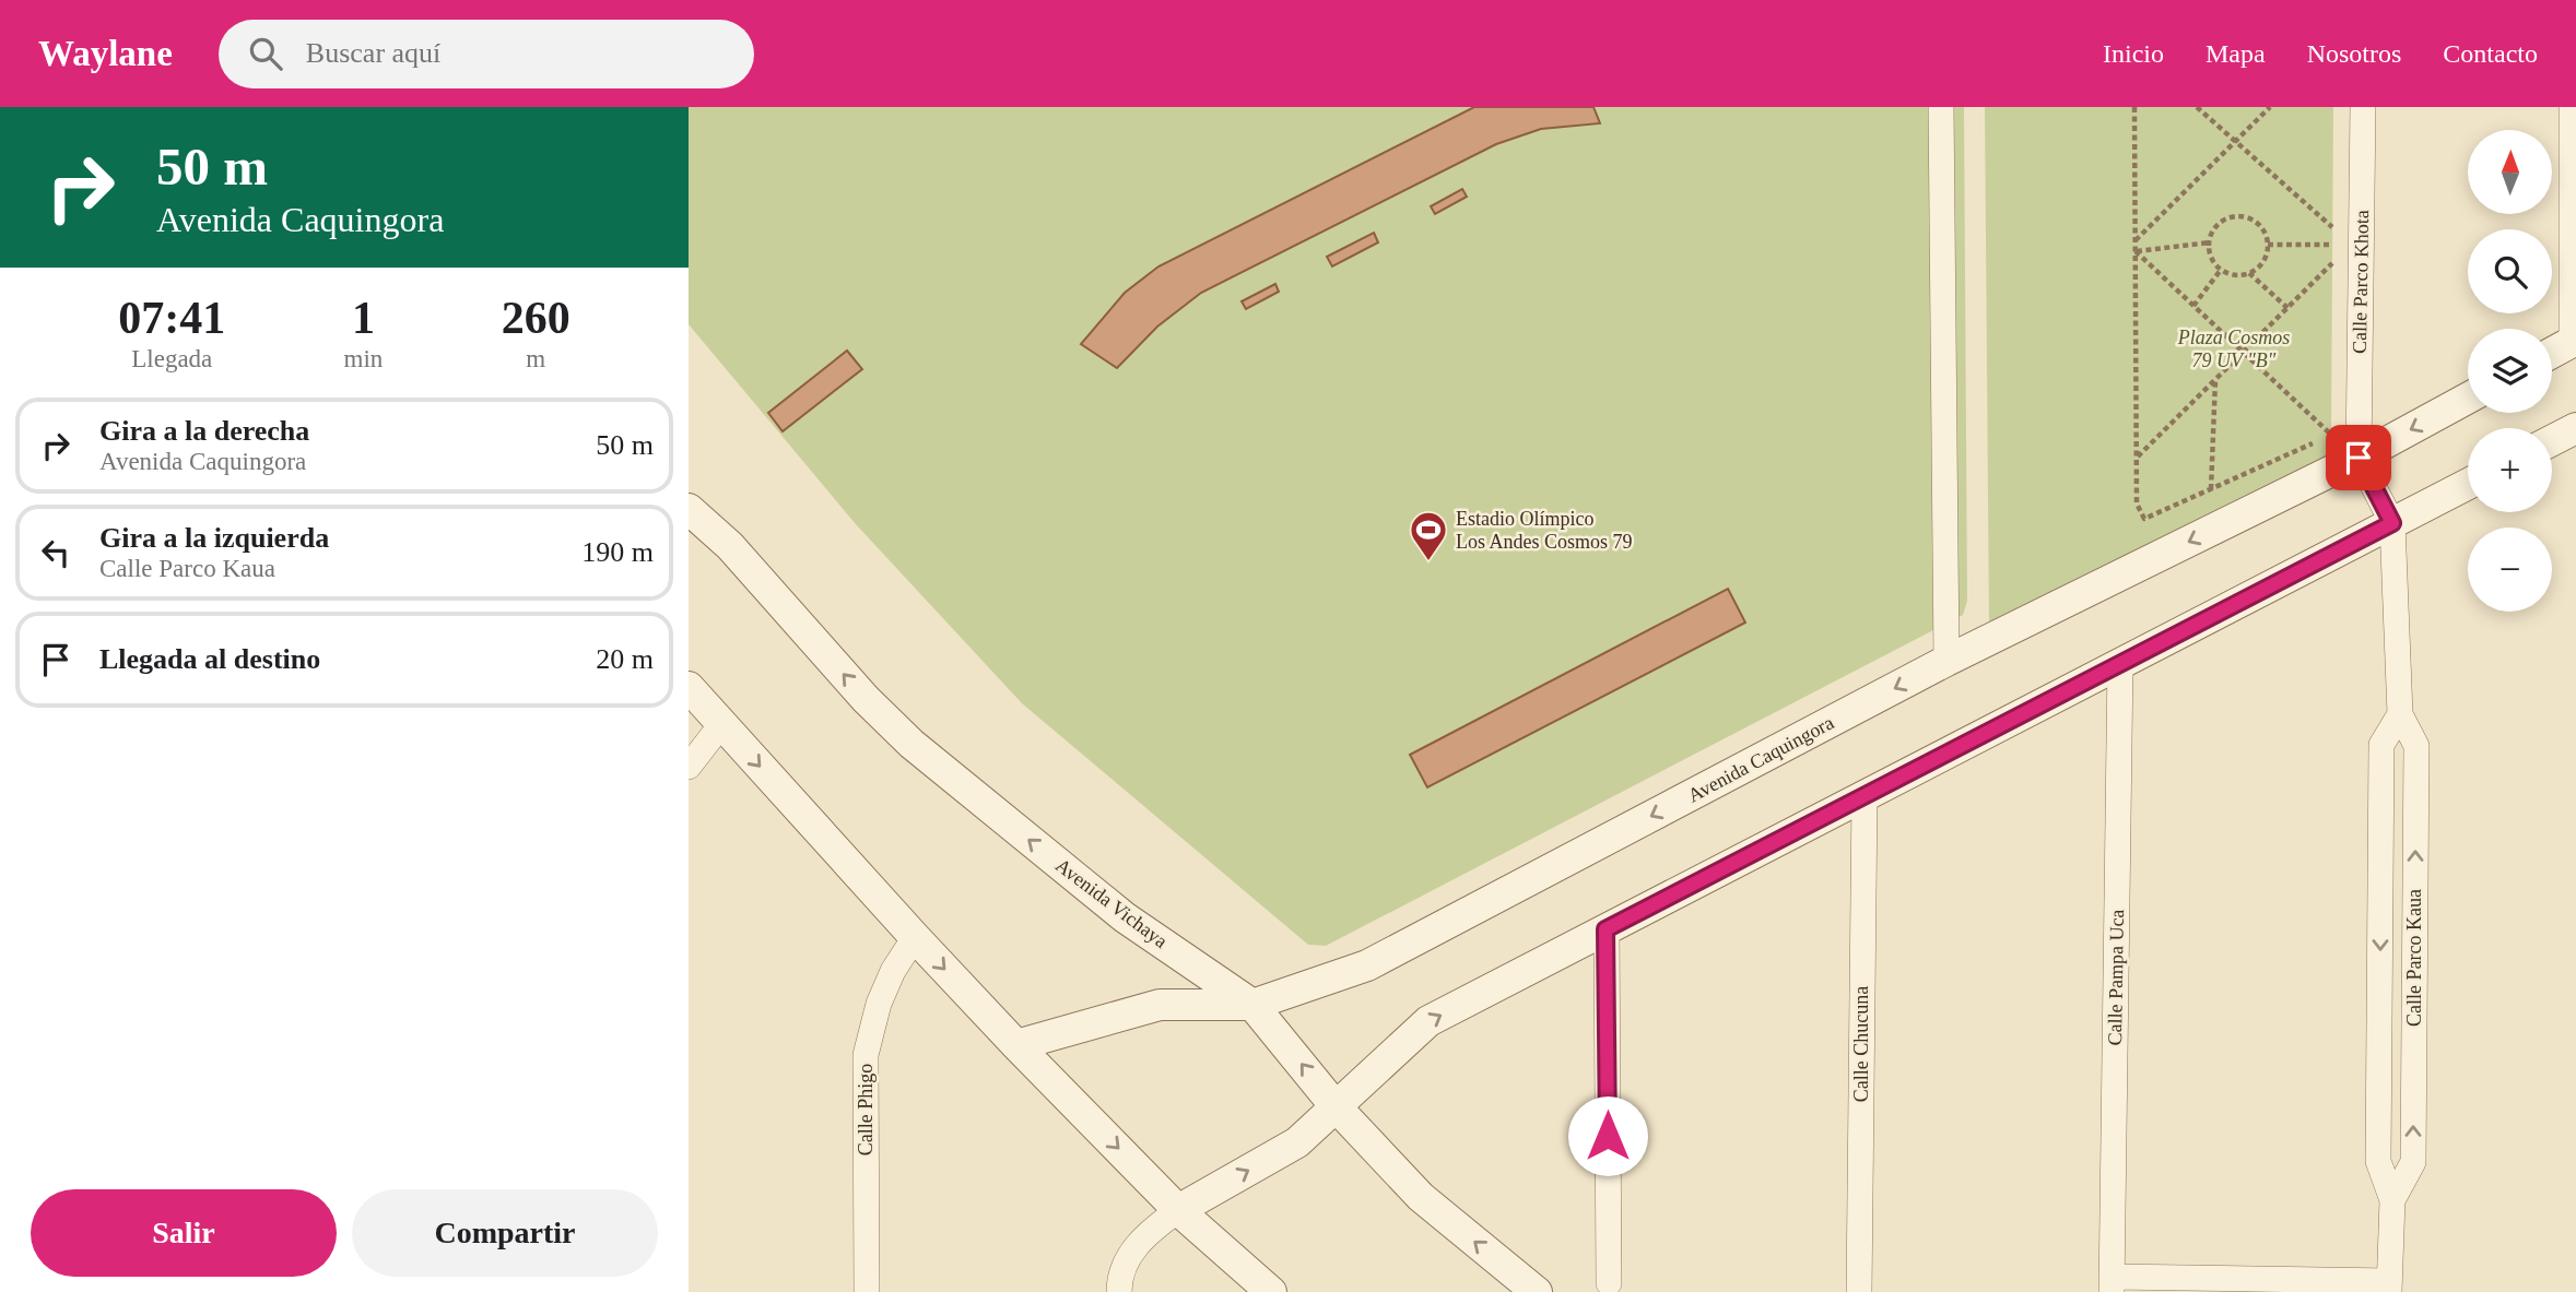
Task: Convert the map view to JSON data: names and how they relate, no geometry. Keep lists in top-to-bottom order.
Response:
{
  "streets": {
    "street": [
      "Calle Parco Khota",
      "Avenida Caquingora",
      "Avenida Vichaya",
      "Calle Parco Kaua",
      "Calle Pampa Uca",
      "Calle Chucuna",
      "Calle Phigo"
    ]
  },
  "crossings": [
    ["Calle Parco Khota", "Avenida Caquingora"],
    ["Calle Parco Khota", "Calle Parco Kaua"],
    ["Avenida Caquingora", "Avenida Vichaya"],
    ["Avenida Caquingora", "Calle Parco Kaua"]
  ],
  "parks": ["Plaza Cosmos 79 UV \"B\""],
  "places": {
    "sports": ["Estadio Olímpico Los Andes Cosmos 79"]
  },
  "north": "top",
  "page": {
    "header": "Waylane",
    "search": "Buscar aquí",
    "nav": [
      "Inicio",
      "Mapa",
      "Nosotros",
      "Contacto"
    ],
    "turn": ["50 m", "Avenida Caquingora"],
    "map_buttons": ["+", "−"],
    "eta": [
      "07:41",
      "Llegada",
      "1",
      "min",
      "260",
      "m"
    ],
    "list": [
      {
        "name": "Gira a la derecha",
        "note": "Avenida Caquingora",
        "value": "50 m"
      },
      {
        "name": "Gira a la izquierda",
        "note": "Calle Parco Kaua",
        "value": "190 m"
      },
      {
        "name": "Llegada al destino",
        "value": "20 m"
      }
    ],
    "buttons": ["Salir", "Compartir"]
  }
}
